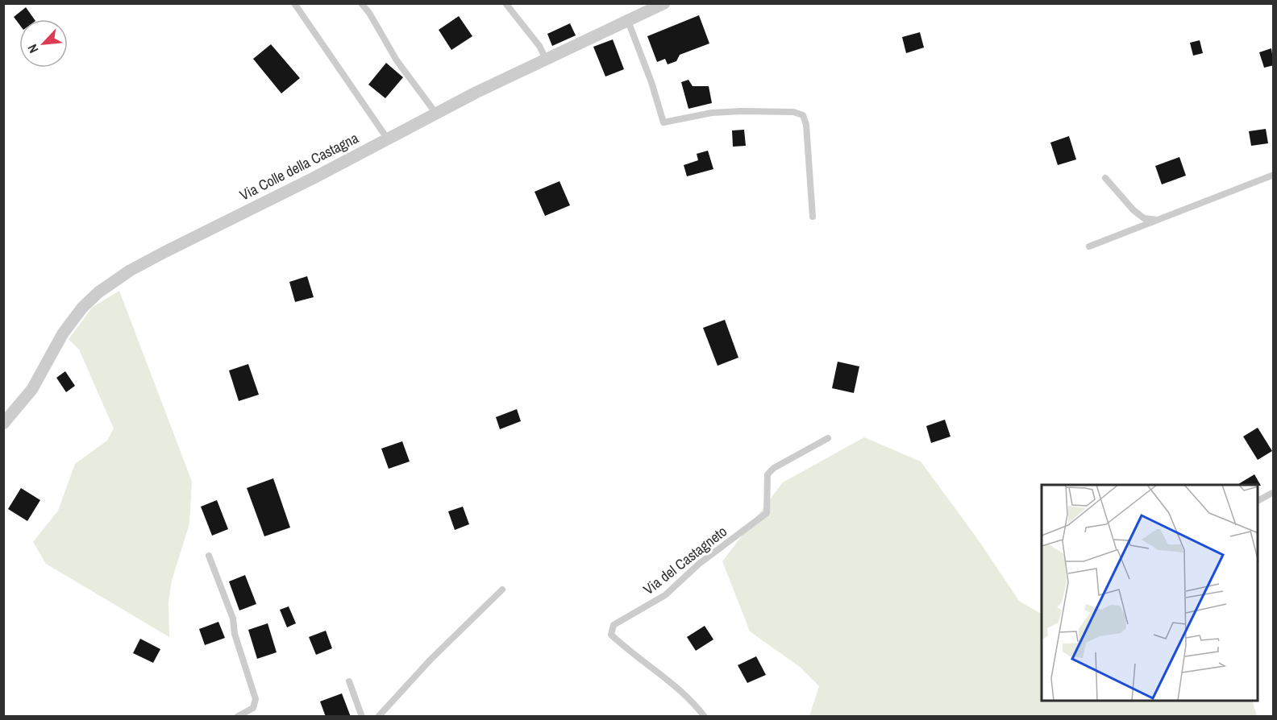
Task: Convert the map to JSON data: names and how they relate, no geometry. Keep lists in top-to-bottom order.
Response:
{
  "streets": {
    "street": ["Via Colle della Castagna"],
    "lane": ["Via del Castagneto"]
  },
  "north": "bottom left"
}
